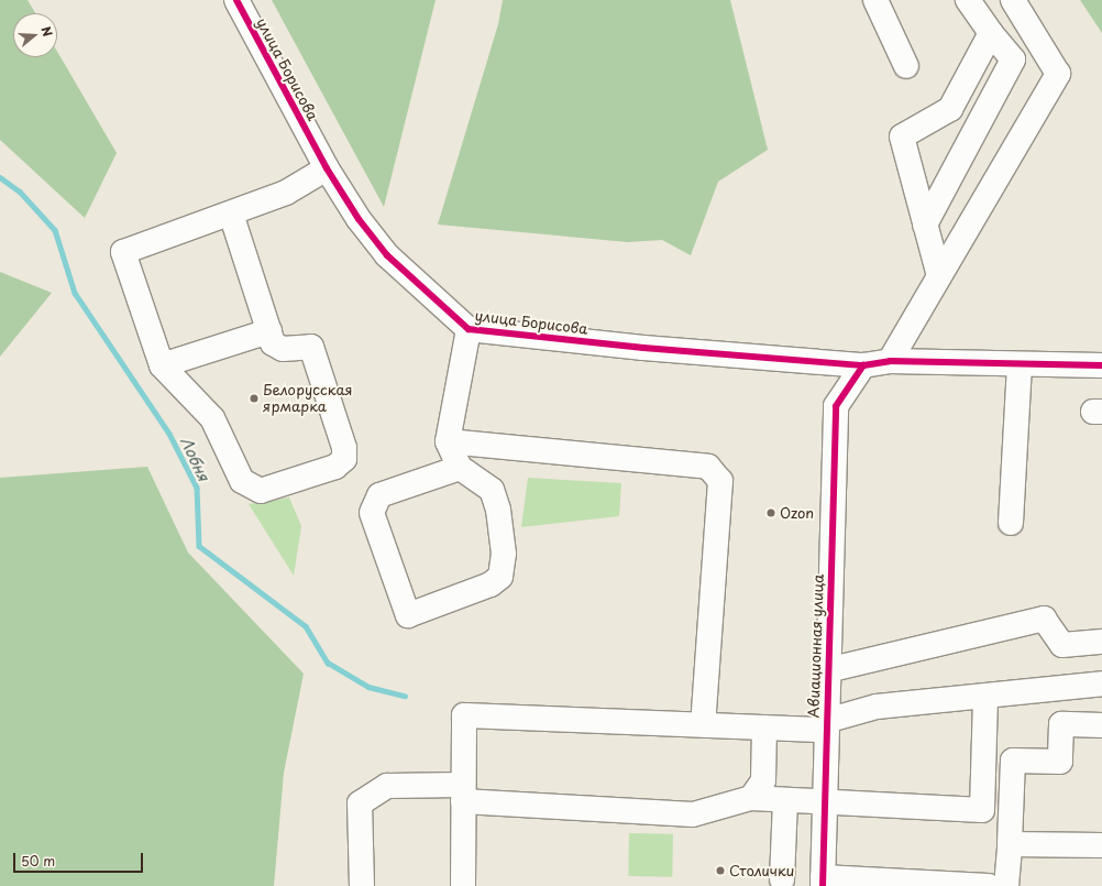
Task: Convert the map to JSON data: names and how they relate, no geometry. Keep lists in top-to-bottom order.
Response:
{
  "streets": {
    "street": ["улица Борисова", "Авиационная улица"]
  },
  "crossings": [
    ["улица Борисова", "Авиационная улица"]
  ],
  "water": ["Лобня"],
  "places": ["Белорусская ярмарка", "Ozon", "Столички"],
  "scale_bar": "50 m",
  "north": "right"
}
